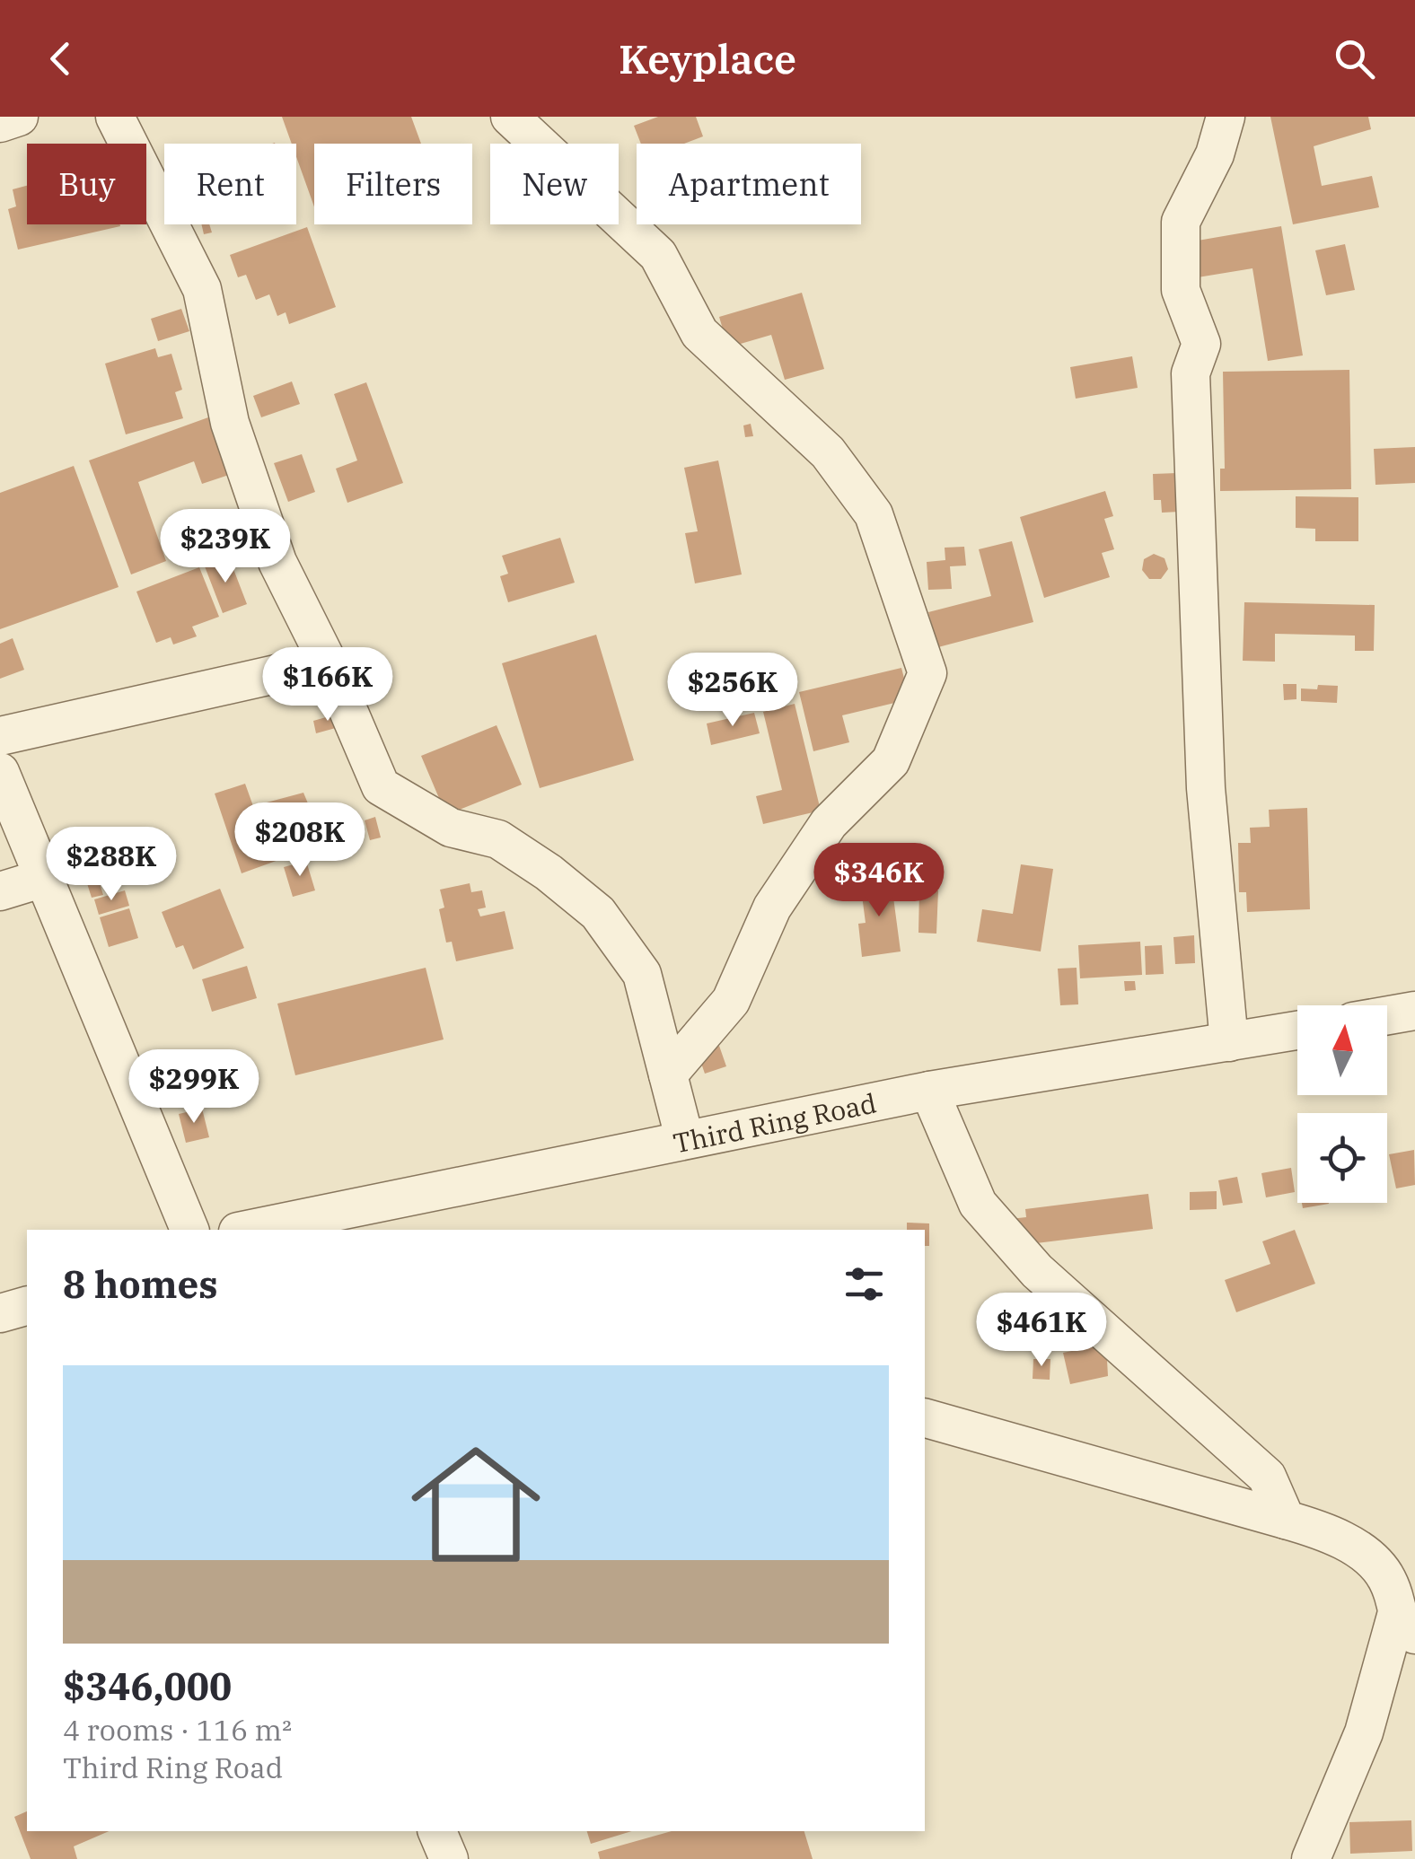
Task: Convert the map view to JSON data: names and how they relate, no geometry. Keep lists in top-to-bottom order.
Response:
{
  "streets": {
    "street": ["Third Ring Road"]
  },
  "north": "top",
  "page": {
    "header": "Keyplace",
    "chip": [
      "Buy",
      "Rent",
      "Filters",
      "New",
      "Apartment"
    ],
    "price": [
      "$239K",
      "$166K",
      "$256K",
      "$208K",
      "$288K",
      "$346K",
      "$299K",
      "$461K"
    ],
    "heading": "8 homes",
    "list": [
      {
        "name": "$346,000",
        "note": "4 rooms · 116 m² · Third Ring Road"
      }
    ]
  }
}
